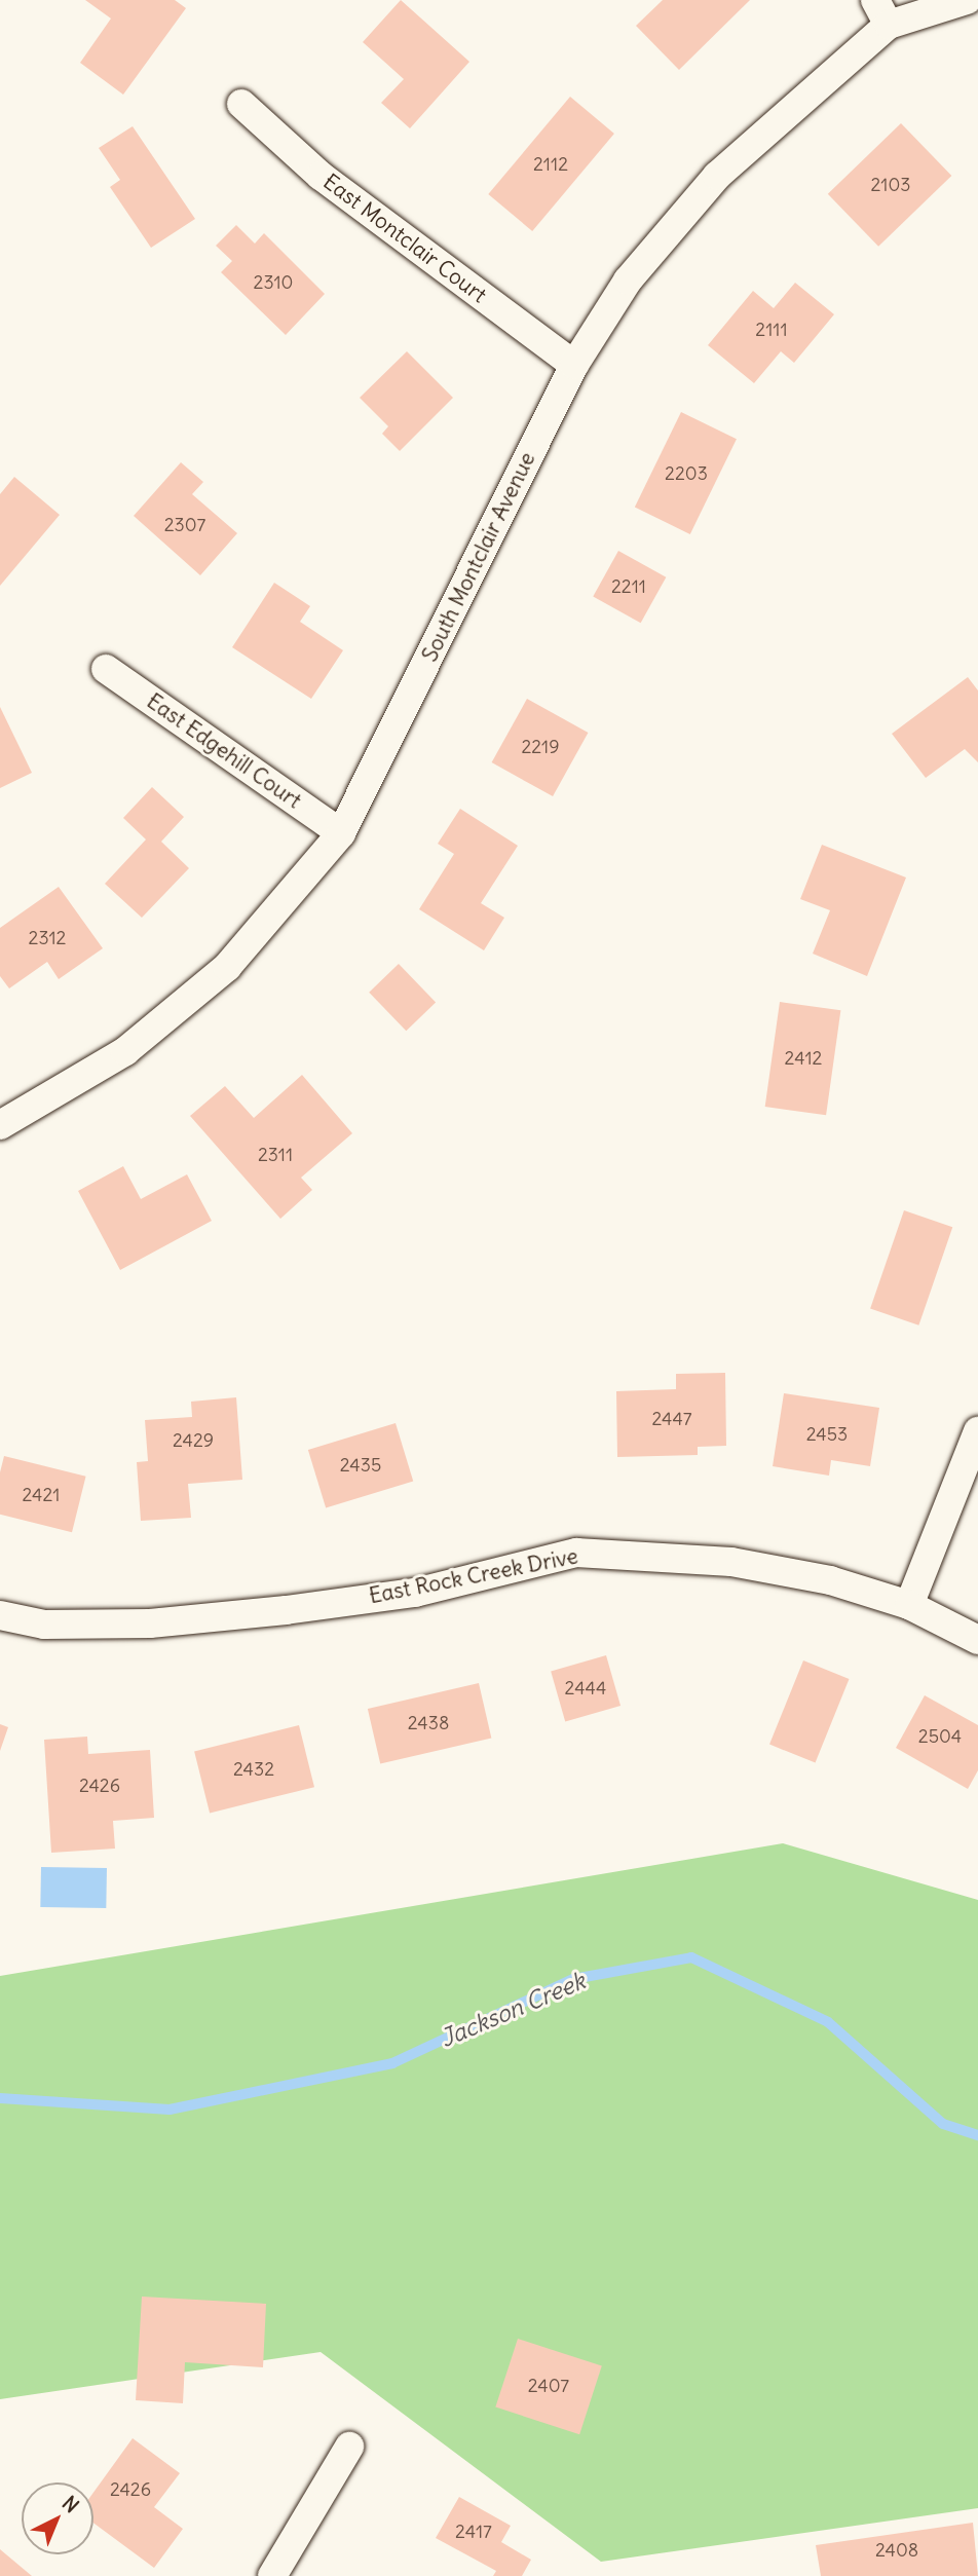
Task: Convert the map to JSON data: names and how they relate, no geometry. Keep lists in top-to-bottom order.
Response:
{
  "streets": {
    "street": [
      "East Montclair Court",
      "South Montclair Avenue",
      "East Edgehill Court",
      "East Rock Creek Drive"
    ]
  },
  "crossings": [
    ["East Montclair Court", "South Montclair Avenue"],
    ["South Montclair Avenue", "East Edgehill Court"]
  ],
  "water": ["Jackson Creek"],
  "house_numbers": [
    "2112",
    "2103",
    "2310",
    "2111",
    "2203",
    "2307",
    "2211",
    "2219",
    "2312",
    "2412",
    "2311",
    "2447",
    "2453",
    "2429",
    "2435",
    "2421",
    "2444",
    "2438",
    "2504",
    "2432",
    "2426",
    "2407",
    "2426",
    "2417",
    "2408"
  ],
  "north": "top right"
}
